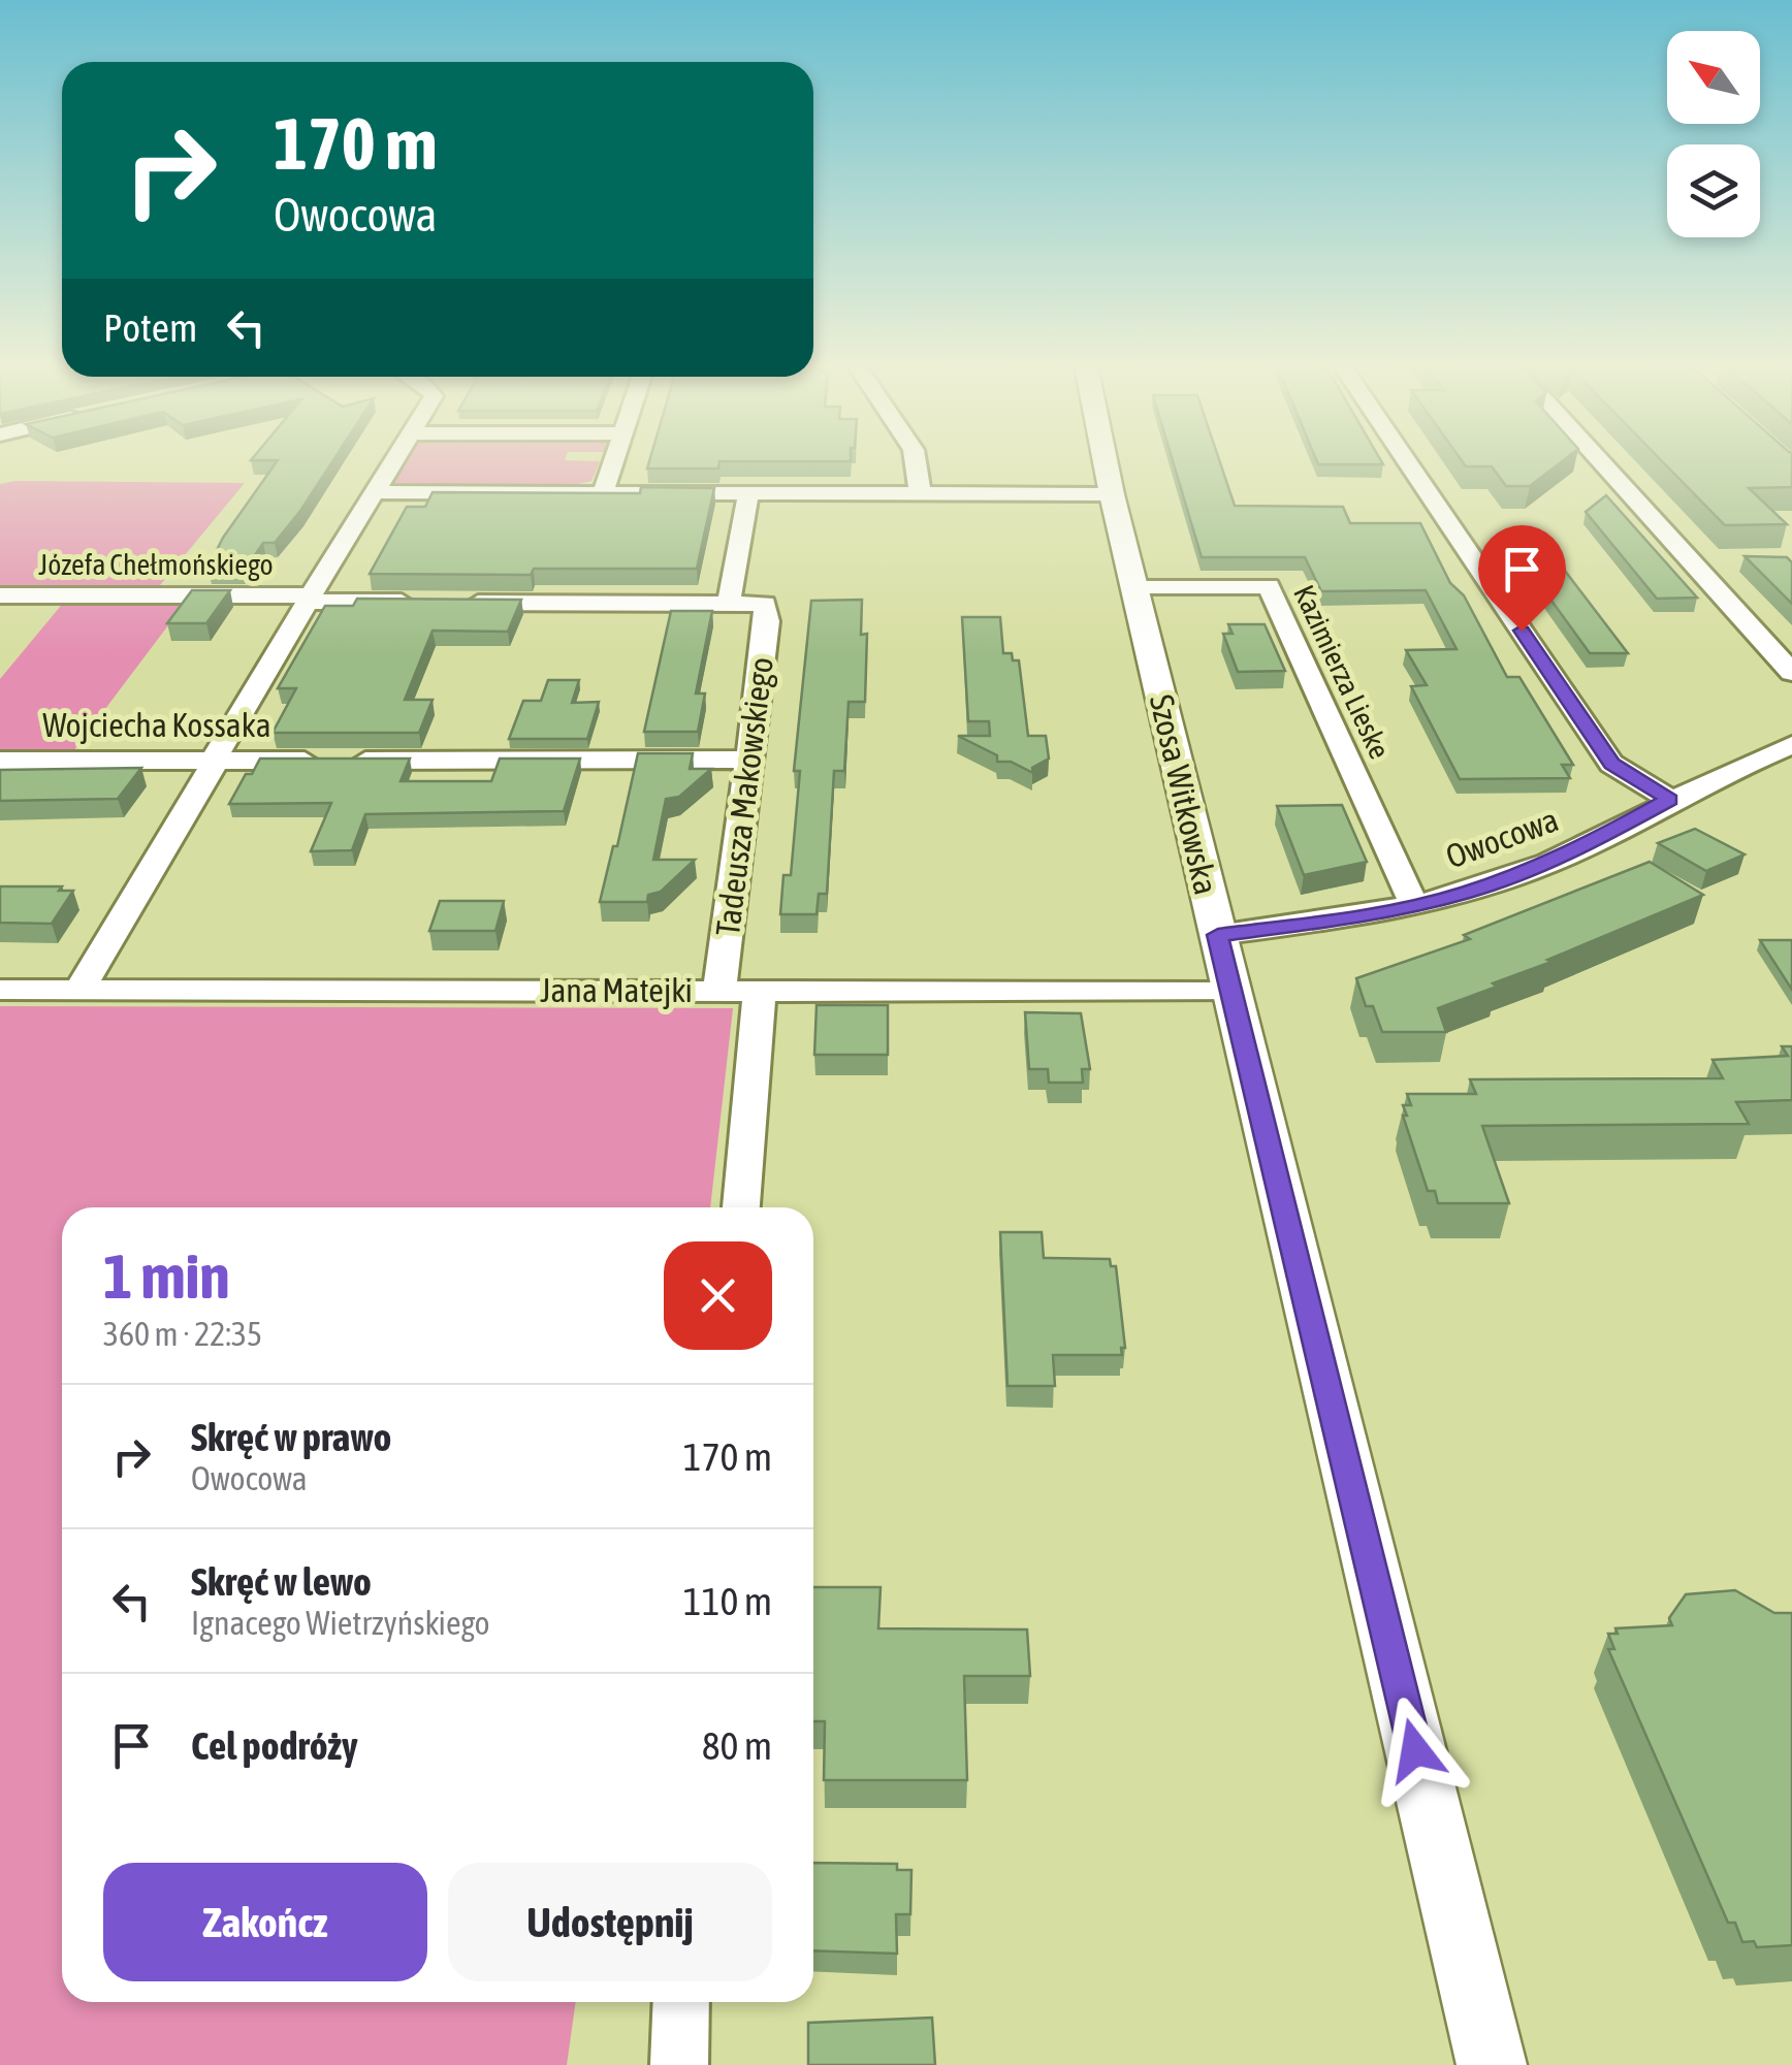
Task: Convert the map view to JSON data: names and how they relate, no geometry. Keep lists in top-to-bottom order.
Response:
{
  "streets": {
    "street": [
      "Józefa Chełmońskiego",
      "Kazimierza Lieske",
      "Wojciecha Kossaka",
      "Szosa Witkowska",
      "Tadeusza Makowskiego",
      "Owocowa",
      "Jana Matejki"
    ]
  },
  "crossings": [
    ["Józefa Chełmońskiego", "Tadeusza Makowskiego"],
    ["Kazimierza Lieske", "Szosa Witkowska"],
    ["Kazimierza Lieske", "Owocowa"],
    ["Wojciecha Kossaka", "Tadeusza Makowskiego"],
    ["Szosa Witkowska", "Owocowa"],
    ["Szosa Witkowska", "Jana Matejki"],
    ["Tadeusza Makowskiego", "Jana Matejki"]
  ],
  "north": "top left",
  "page": {
    "turn": ["170 m", "Owocowa"],
    "then": "Potem",
    "heading": ["1 min", "360 m · 22:35"],
    "list": [
      {
        "name": "Skręć w prawo",
        "note": "Owocowa",
        "value": "170 m"
      },
      {
        "name": "Skręć w lewo",
        "note": "Ignacego Wietrzyńskiego",
        "value": "110 m"
      },
      {
        "name": "Cel podróży",
        "value": "80 m"
      }
    ],
    "buttons": ["Zakończ", "Udostępnij"]
  }
}
